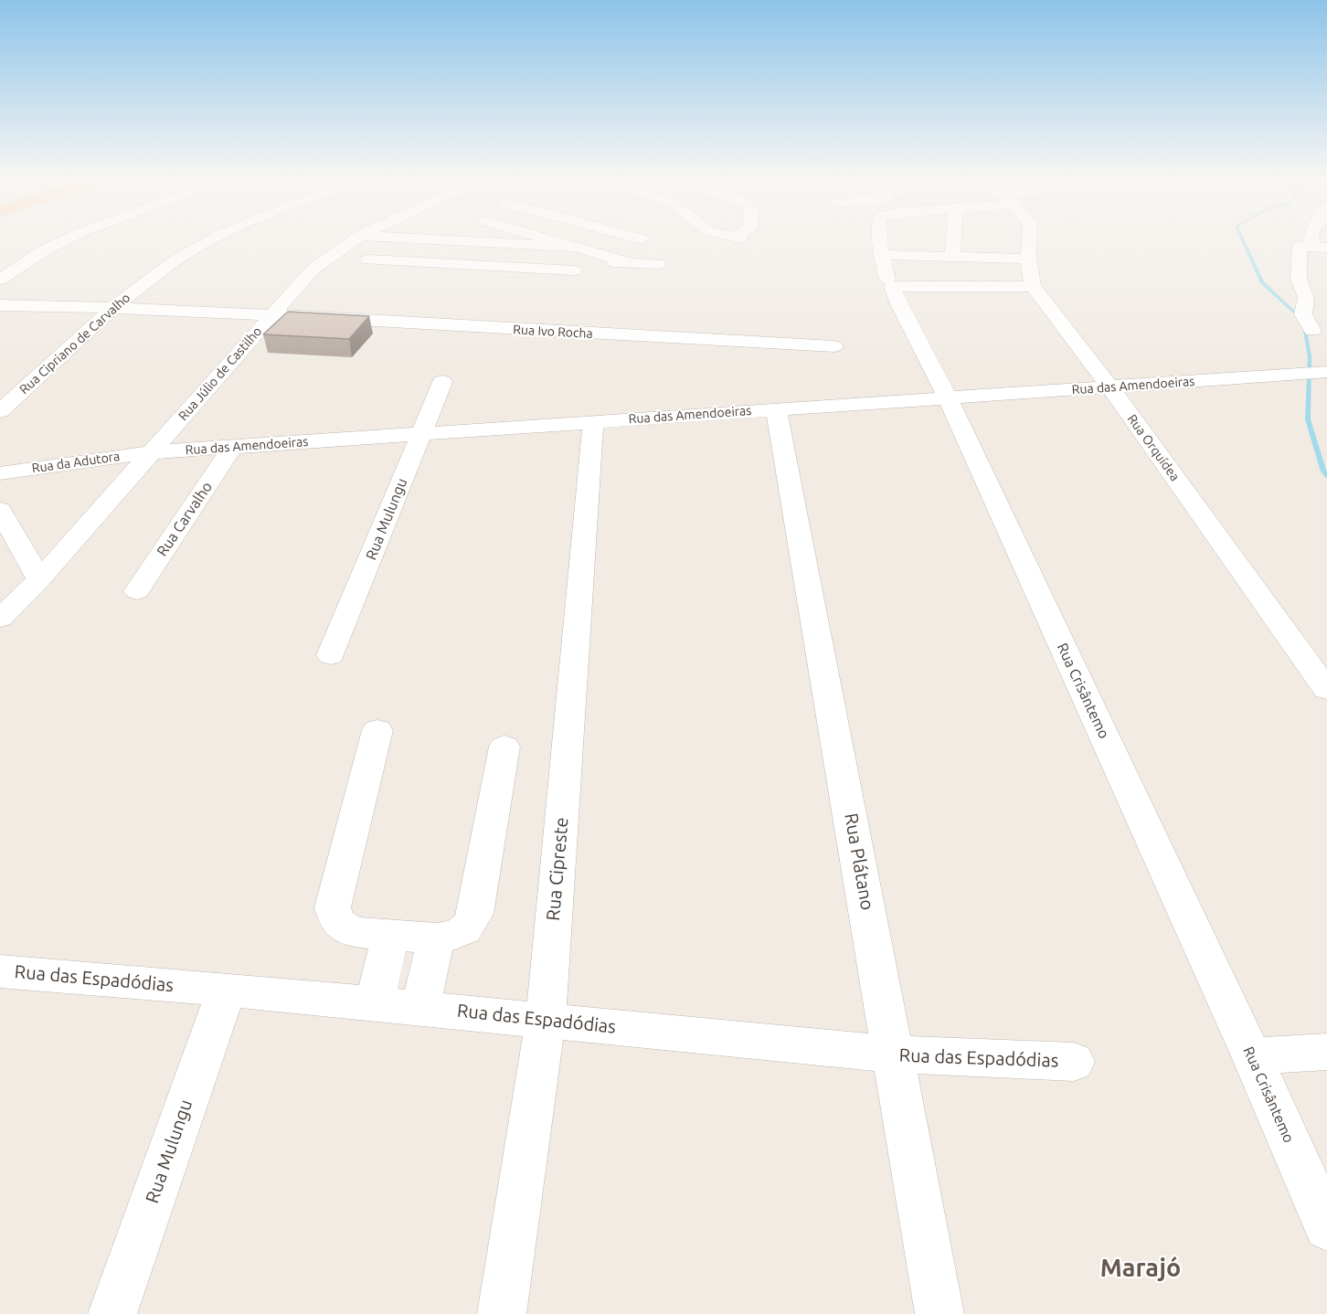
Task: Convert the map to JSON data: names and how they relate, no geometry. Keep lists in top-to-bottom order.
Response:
{
  "streets": {
    "street": [
      "Rua Ivo Rocha",
      "Rua Cipriano de Carvalho",
      "Rua Júlio de Castilho",
      "Rua das Amendoeiras",
      "Rua Orquídea",
      "Rua da Adutora",
      "Rua Carvalho",
      "Rua Mulungu",
      "Rua Crisântemo",
      "Rua Plátano",
      "Rua Cipreste",
      "Rua das Espadódias"
    ]
  },
  "crossings": [
    ["Rua Ivo Rocha", "Rua Cipriano de Carvalho"],
    ["Rua Ivo Rocha", "Rua Júlio de Castilho"],
    ["Rua Júlio de Castilho", "Rua das Amendoeiras"],
    ["Rua Júlio de Castilho", "Rua da Adutora"],
    ["Rua das Amendoeiras", "Rua Orquídea"],
    ["Rua das Amendoeiras", "Rua da Adutora"],
    ["Rua das Amendoeiras", "Rua Carvalho"],
    ["Rua das Amendoeiras", "Rua Mulungu"],
    ["Rua das Amendoeiras", "Rua Crisântemo"],
    ["Rua das Amendoeiras", "Rua Plátano"],
    ["Rua das Amendoeiras", "Rua Cipreste"],
    ["Rua Orquídea", "Rua Crisântemo"],
    ["Rua Mulungu", "Rua das Espadódias"],
    ["Rua Plátano", "Rua das Espadódias"],
    ["Rua Cipreste", "Rua das Espadódias"]
  ],
  "districts": ["Marajó"]
}
